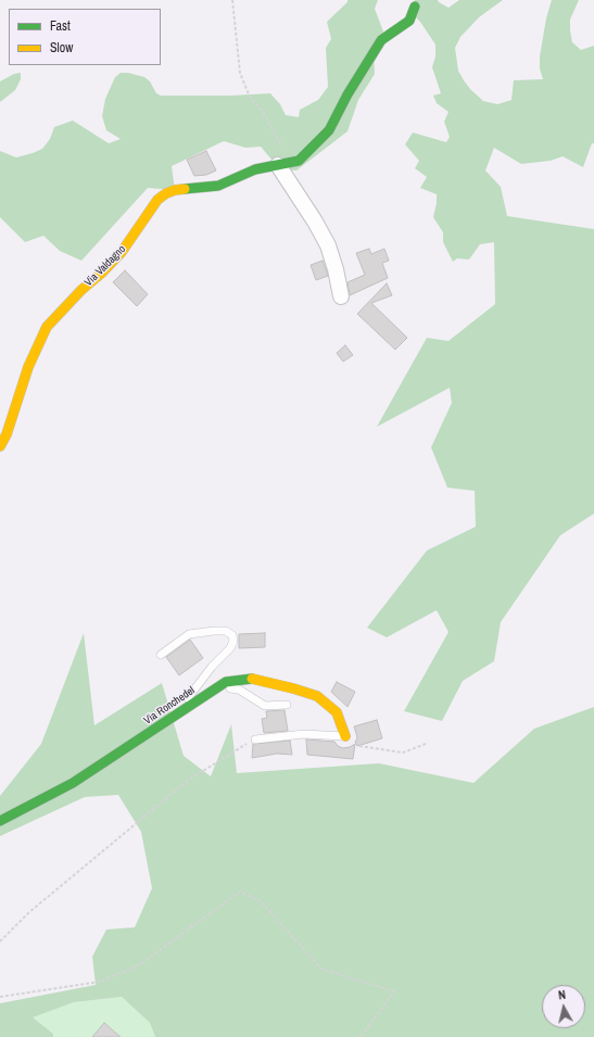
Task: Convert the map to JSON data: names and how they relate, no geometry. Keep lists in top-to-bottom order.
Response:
{
  "streets": {
    "street": ["Via Valdagno", "Via Ronchedel"]
  },
  "legend": ["Fast", "Slow"],
  "north": "top"
}
